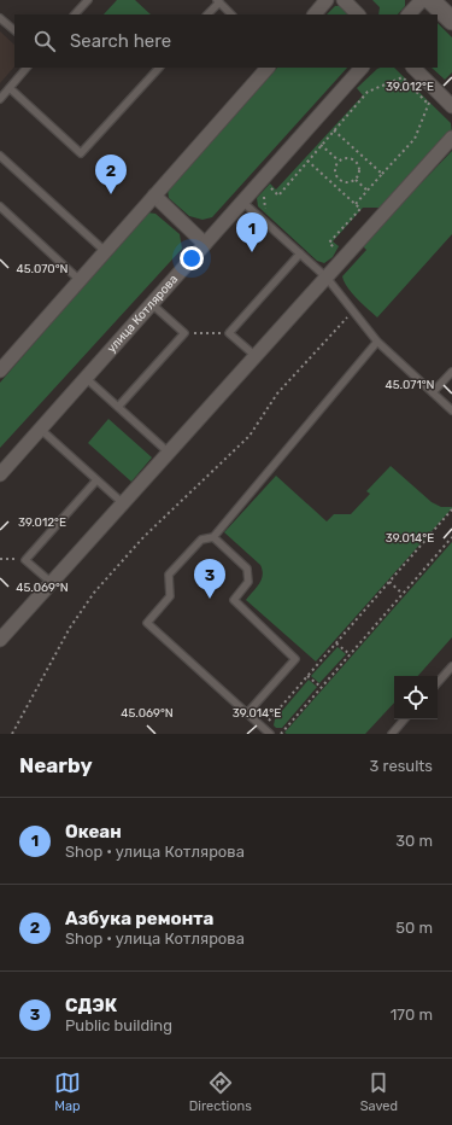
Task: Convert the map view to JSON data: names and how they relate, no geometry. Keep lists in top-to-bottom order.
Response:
{
  "streets": {
    "street": ["улица Котлярова"]
  },
  "page": {
    "search": "Search here",
    "pins": ["2", "1", "3"],
    "heading": ["Nearby", "3 results"],
    "list": [
      {
        "mark": "1",
        "name": "Океан",
        "note": "Shop · улица Котлярова",
        "value": "30 m"
      },
      {
        "mark": "2",
        "name": "Азбука ремонта",
        "note": "Shop · улица Котлярова",
        "value": "50 m"
      },
      {
        "mark": "3",
        "name": "СДЭК",
        "note": "Public building",
        "value": "170 m"
      }
    ],
    "nav": ["Map", "Directions", "Saved"]
  },
  "coordinates": [
    "39.012°E",
    "45.070°N",
    "45.071°N",
    "39.014°E",
    "45.069°N"
  ]
}
